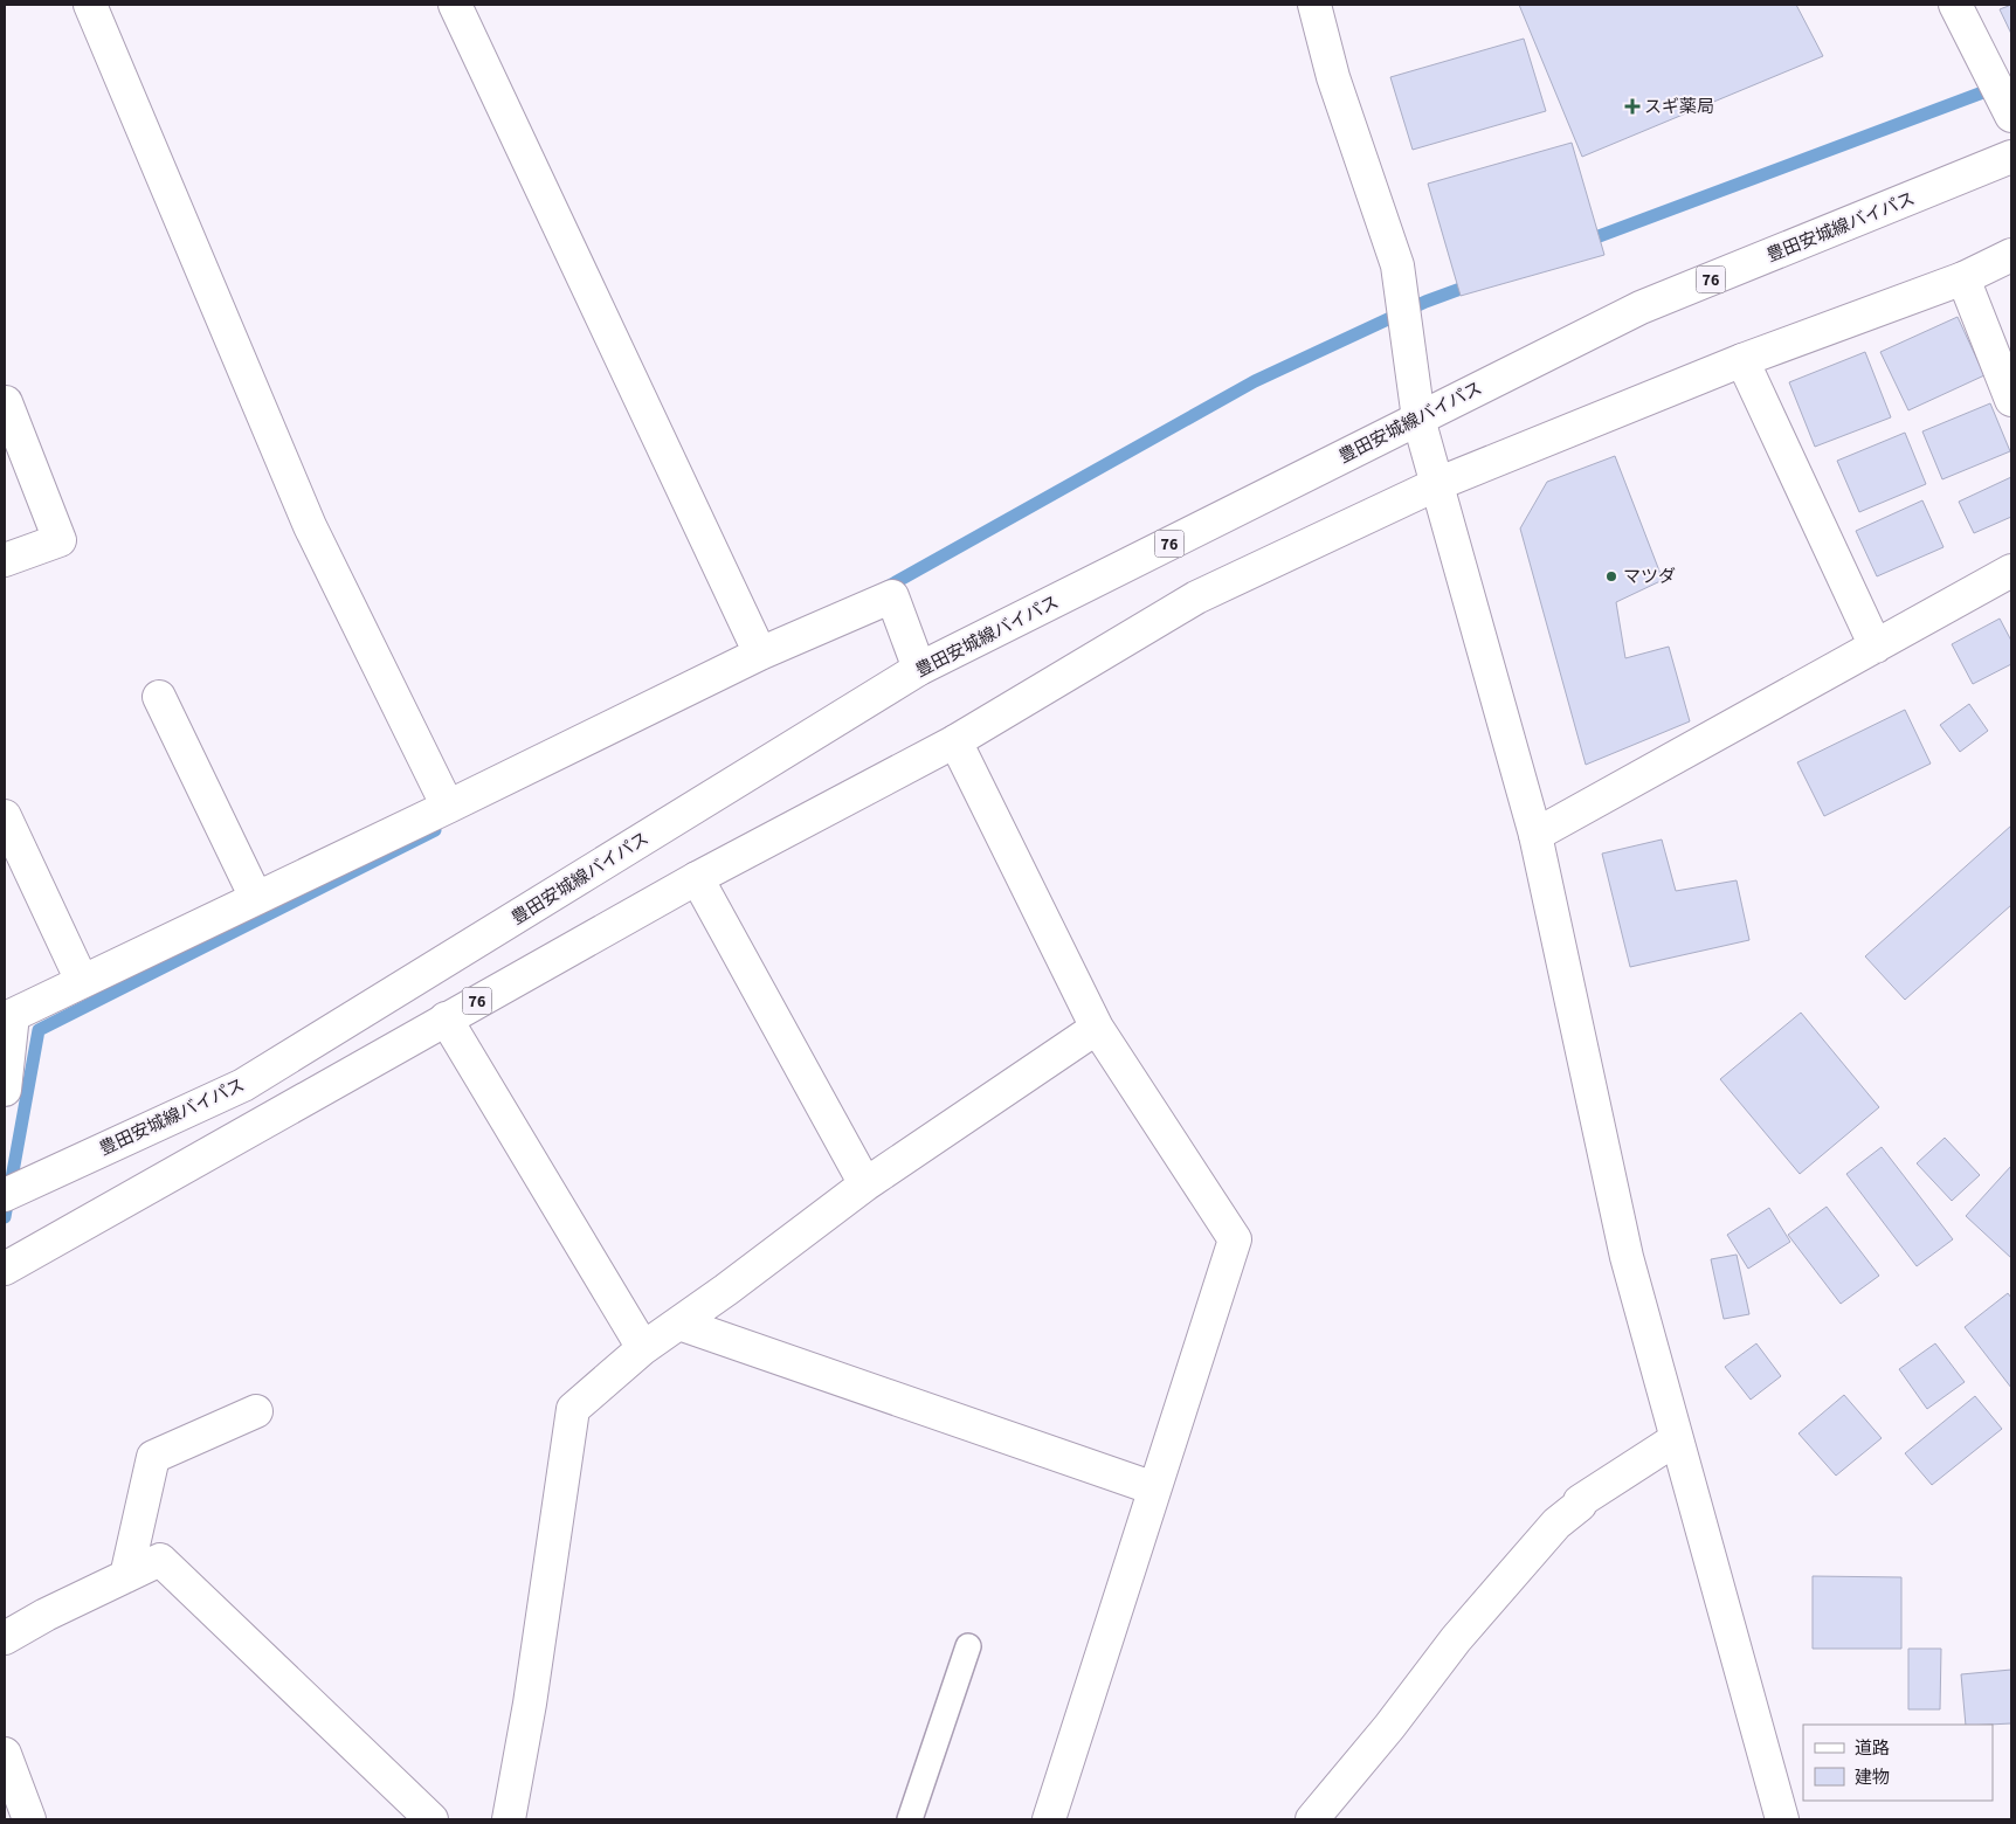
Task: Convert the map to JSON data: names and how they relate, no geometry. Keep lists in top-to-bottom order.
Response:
{
  "streets": {
    "street": ["豊田安城線バイパス", "76"]
  },
  "places": {
    "health": ["スギ薬局"],
    "other": ["マツダ"]
  },
  "legend": ["道路", "建物"]
}
